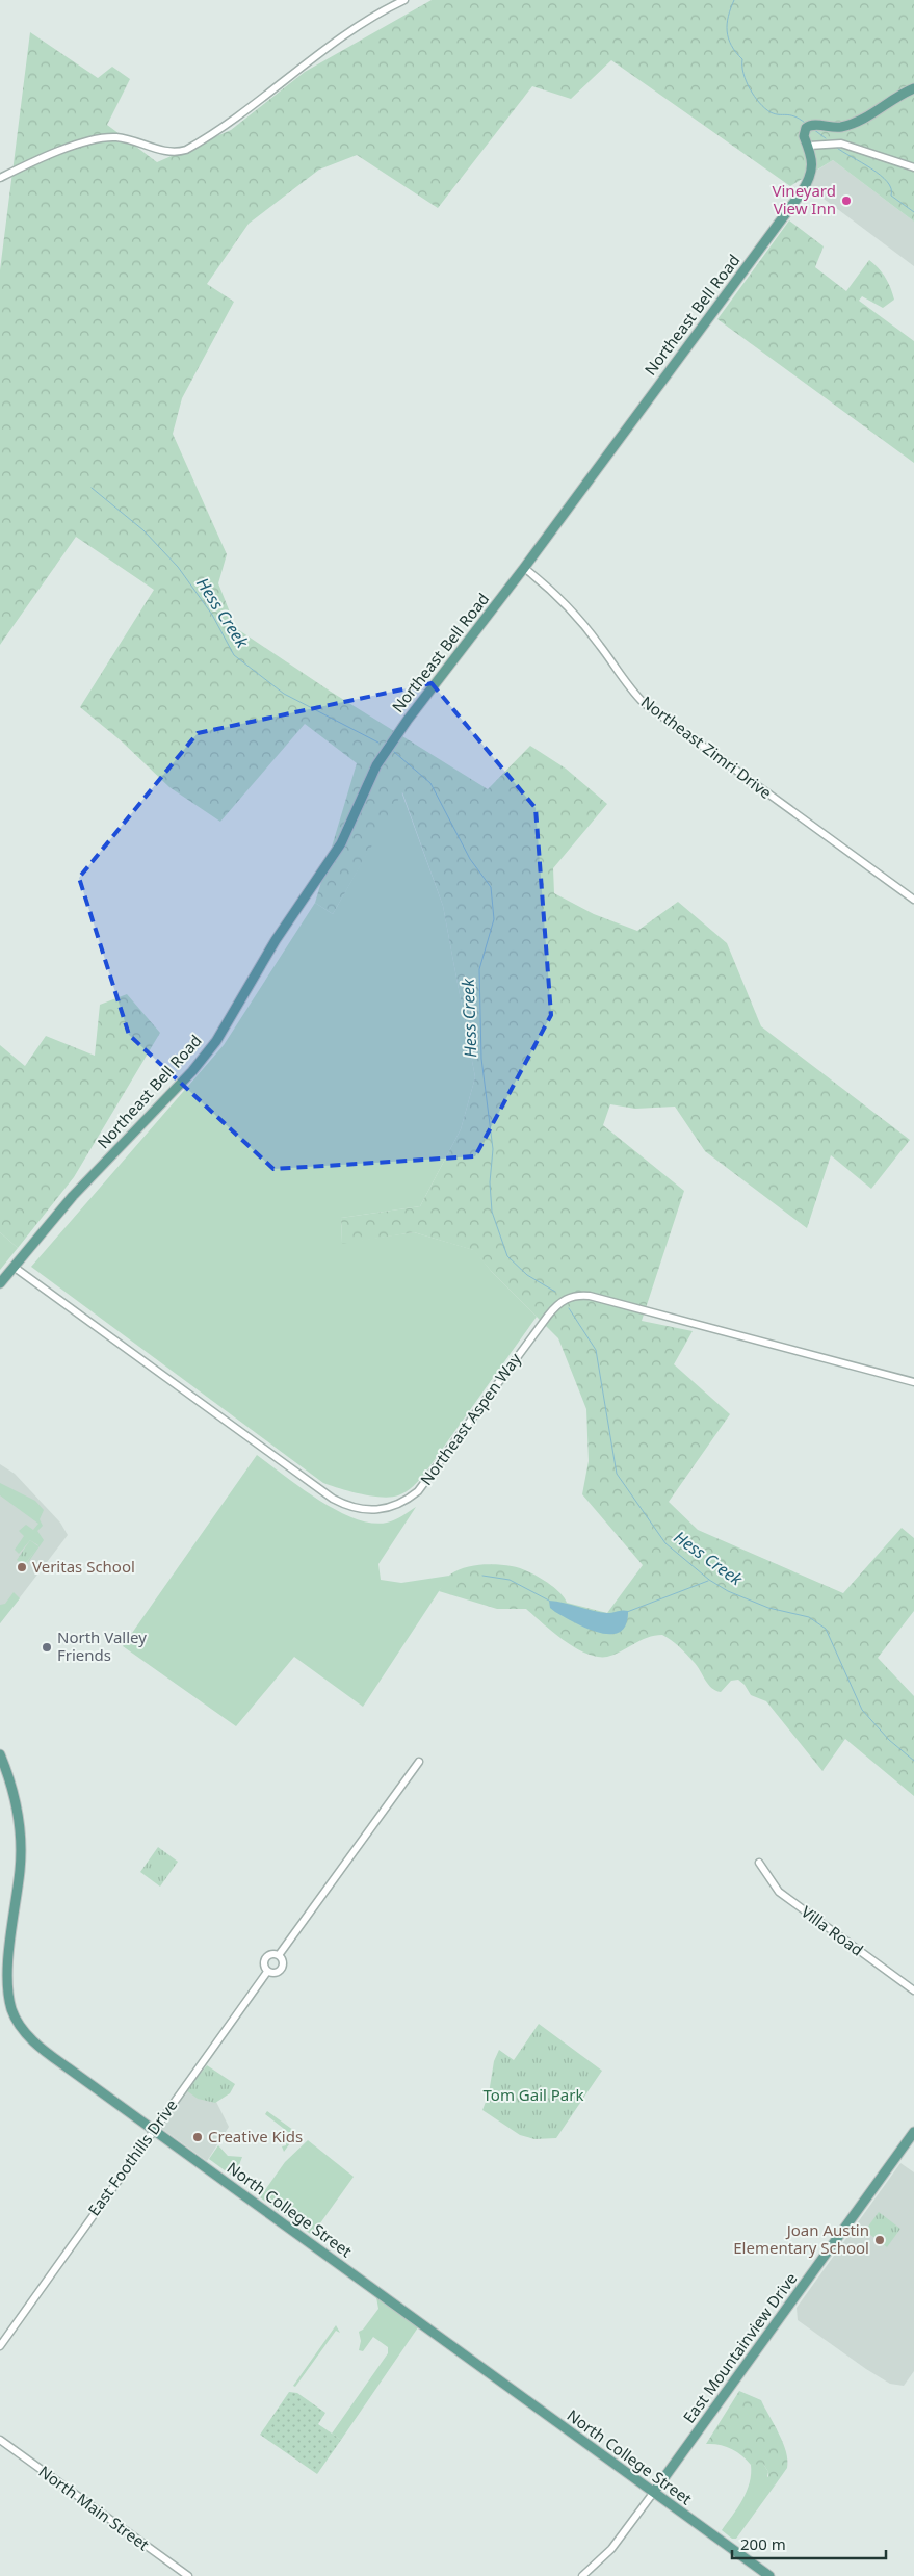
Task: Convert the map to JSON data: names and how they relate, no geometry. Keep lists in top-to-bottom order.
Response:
{
  "streets": {
    "main road": ["Northeast Bell Road", "North College Street", "East Mountainview Drive"],
    "street": [
      "Northeast Zimri Drive",
      "Northeast Aspen Way",
      "Villa Road",
      "East Foothills Drive",
      "North Main Street"
    ]
  },
  "crossings": [
    ["Northeast Bell Road", "Northeast Zimri Drive"],
    ["Northeast Bell Road", "Northeast Aspen Way"],
    ["East Foothills Drive", "North College Street"],
    ["North College Street", "East Mountainview Drive"]
  ],
  "water": ["Hess Creek"],
  "parks": ["Tom Gail Park"],
  "places": [
    "Vineyard View Inn",
    "Veritas School",
    "North Valley Friends",
    "Creative Kids",
    "Joan Austin Elementary School"
  ],
  "scale_bar": "200 m"
}
